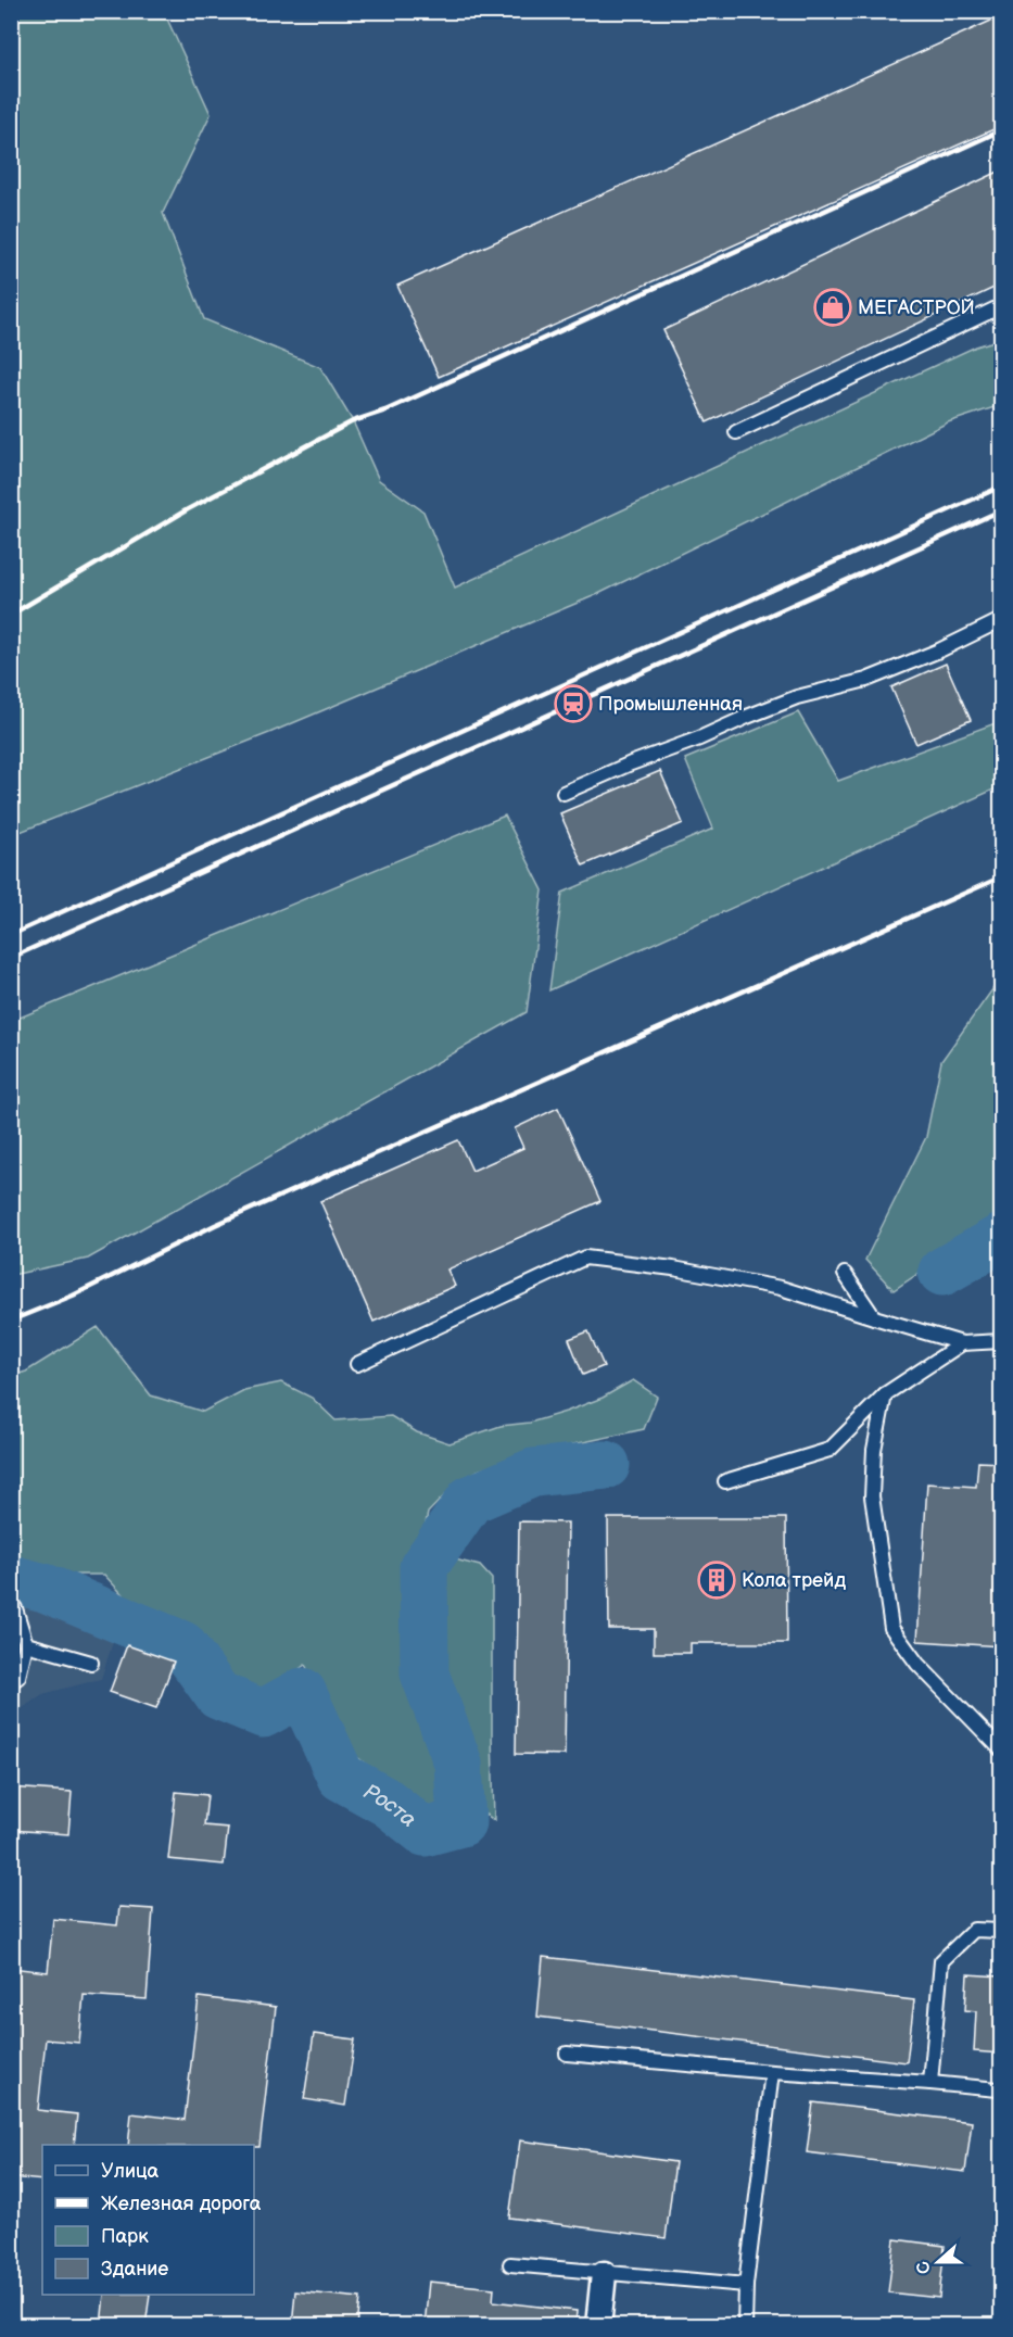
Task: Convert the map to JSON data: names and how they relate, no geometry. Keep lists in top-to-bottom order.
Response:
{
  "water": ["Роста"],
  "places": {
    "shop": ["МЕГАСТРОЙ"],
    "station": ["Промышленная"],
    "building": ["Кола трейд"]
  },
  "legend": [
    "Улица",
    "Железная дорога",
    "Парк",
    "Здание"
  ],
  "north": "left"
}
